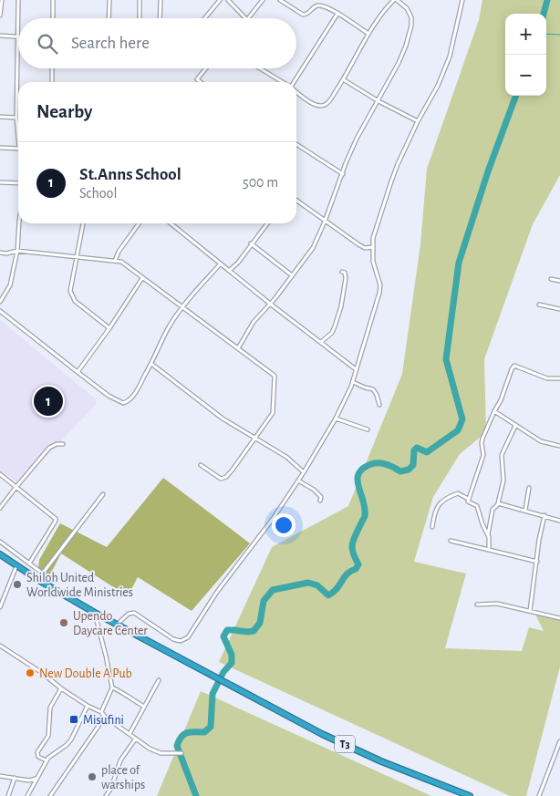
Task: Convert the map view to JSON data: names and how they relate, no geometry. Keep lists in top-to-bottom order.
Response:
{
  "streets": {
    "highway": ["T3"]
  },
  "places": {
    "other": [
      "Shiloh United Worldwide Ministries",
      "Upendo Daycare Center",
      "New Double A Pub",
      "place of warships"
    ],
    "transit": ["Misufini"]
  },
  "page": {
    "map_buttons": ["+", "−"],
    "search": "Search here",
    "heading": "Nearby",
    "list": [
      {
        "mark": "1",
        "name": "St.Anns School",
        "note": "School",
        "value": "500 m"
      }
    ],
    "pins": "1"
  }
}
